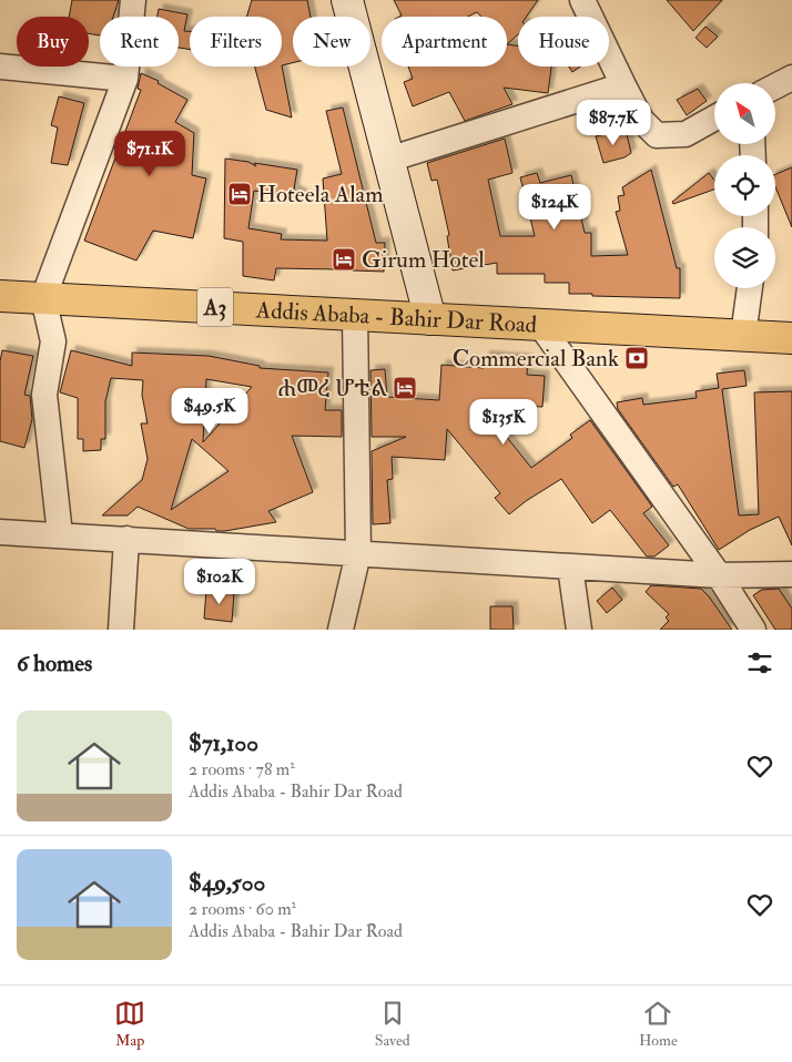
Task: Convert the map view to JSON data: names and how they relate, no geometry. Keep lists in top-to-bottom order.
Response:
{
  "streets": {
    "highway": ["A3", "Addis Ababa - Bahir Dar Road"]
  },
  "places": {
    "hotel": ["Hoteela Alam", "Girum Hotel", "ሐመረ ሆቴል"],
    "bank": ["Commercial Bank"]
  },
  "north": "top left",
  "page": {
    "chip": [
      "Buy",
      "Rent",
      "Filters",
      "New",
      "Apartment",
      "House"
    ],
    "price": [
      "$87.7K",
      "$71.1K",
      "$124K",
      "$49.5K",
      "$135K",
      "$102K"
    ],
    "heading": "6 homes",
    "list": [
      {
        "name": "$71,100",
        "note": "2 rooms · 78 m² · Addis Ababa - Bahir Dar Road"
      },
      {
        "name": "$49,500",
        "note": "2 rooms · 60 m² · Addis Ababa - Bahir Dar Road"
      }
    ],
    "tabs": ["Map", "Saved", "Home"]
  }
}
